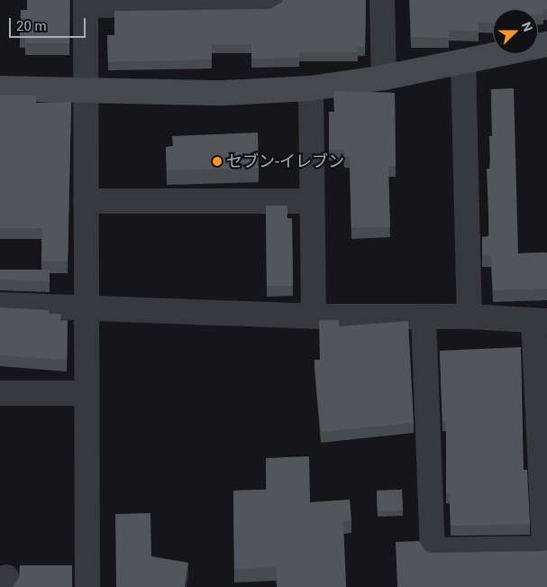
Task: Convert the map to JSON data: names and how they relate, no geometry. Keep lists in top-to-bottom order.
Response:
{
  "places": ["セブン-イレブン"],
  "scale_bar": "20 m",
  "north": "right"
}
